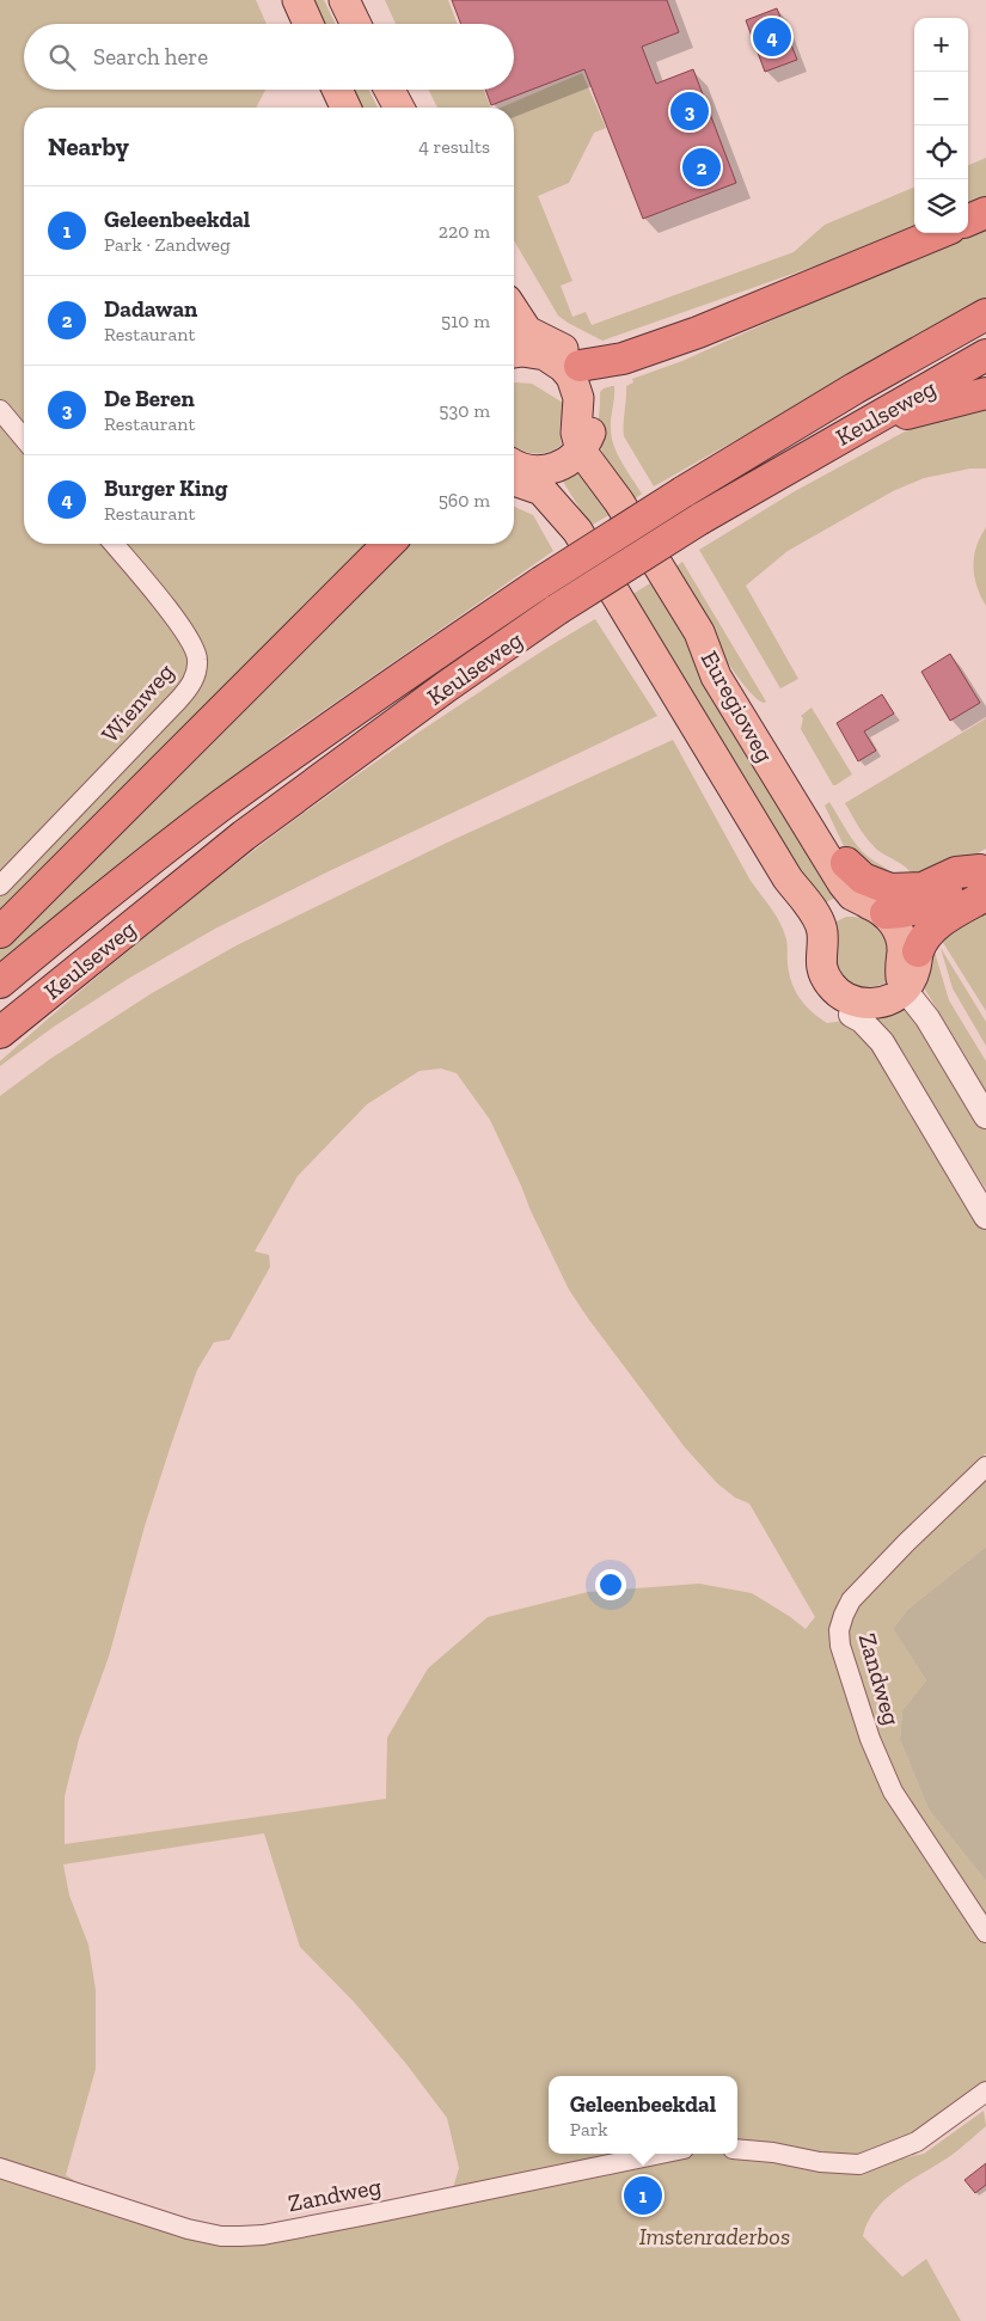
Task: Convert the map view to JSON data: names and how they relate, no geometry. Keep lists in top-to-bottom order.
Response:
{
  "streets": {
    "highway": ["Keulseweg"],
    "main road": ["Euregioweg"],
    "street": ["Wienweg", "Zandweg"]
  },
  "parks": ["Imstenraderbos"],
  "page": {
    "pins": [
      "4",
      "3",
      "2",
      "1"
    ],
    "map_buttons": ["+", "−"],
    "search": "Search here",
    "heading": ["Nearby", "4 results"],
    "list": [
      {
        "mark": "1",
        "name": "Geleenbeekdal",
        "note": "Park · Zandweg",
        "value": "220 m"
      },
      {
        "mark": "2",
        "name": "Dadawan",
        "note": "Restaurant",
        "value": "510 m"
      },
      {
        "mark": "3",
        "name": "De Beren",
        "note": "Restaurant",
        "value": "530 m"
      },
      {
        "mark": "4",
        "name": "Burger King",
        "note": "Restaurant",
        "value": "560 m"
      }
    ],
    "popup": ["Geleenbeekdal", "Park"]
  }
}
